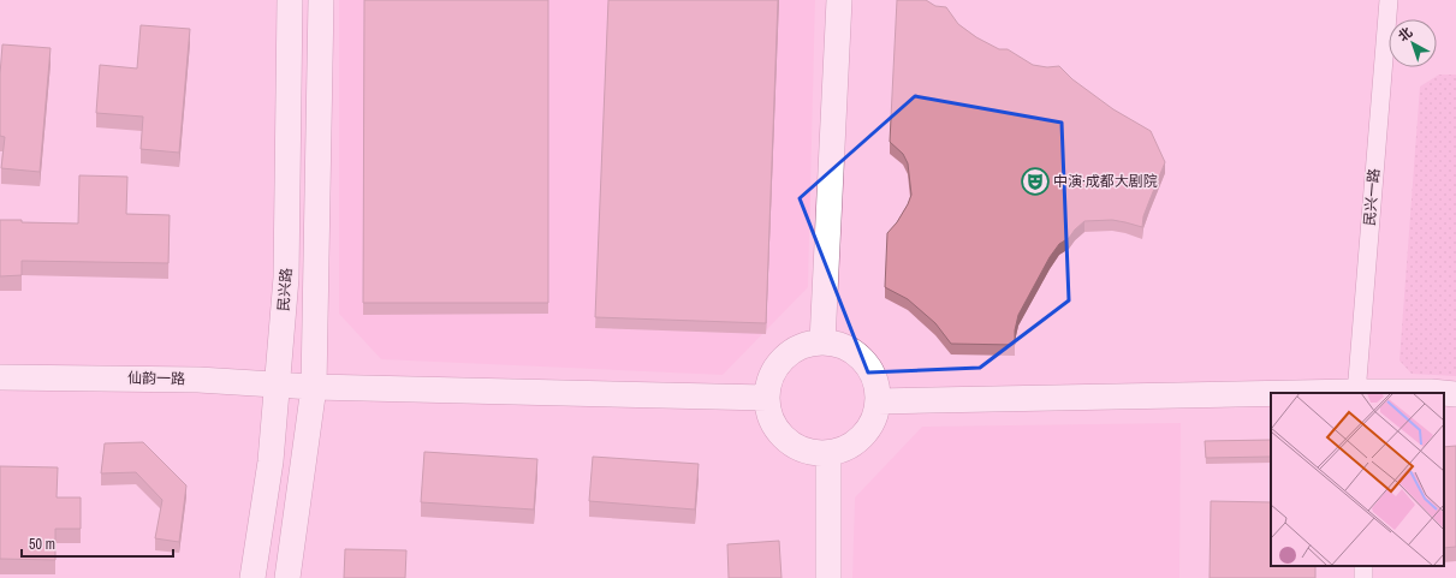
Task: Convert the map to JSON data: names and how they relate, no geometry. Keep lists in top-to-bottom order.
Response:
{
  "streets": {
    "street": ["民兴一路", "民兴路", "仙韵一路"]
  },
  "crossings": [
    ["民兴路", "仙韵一路"]
  ],
  "places": {
    "theatre": ["中演·成都大剧院"]
  },
  "scale_bar": "50 m",
  "north": "top left"
}
